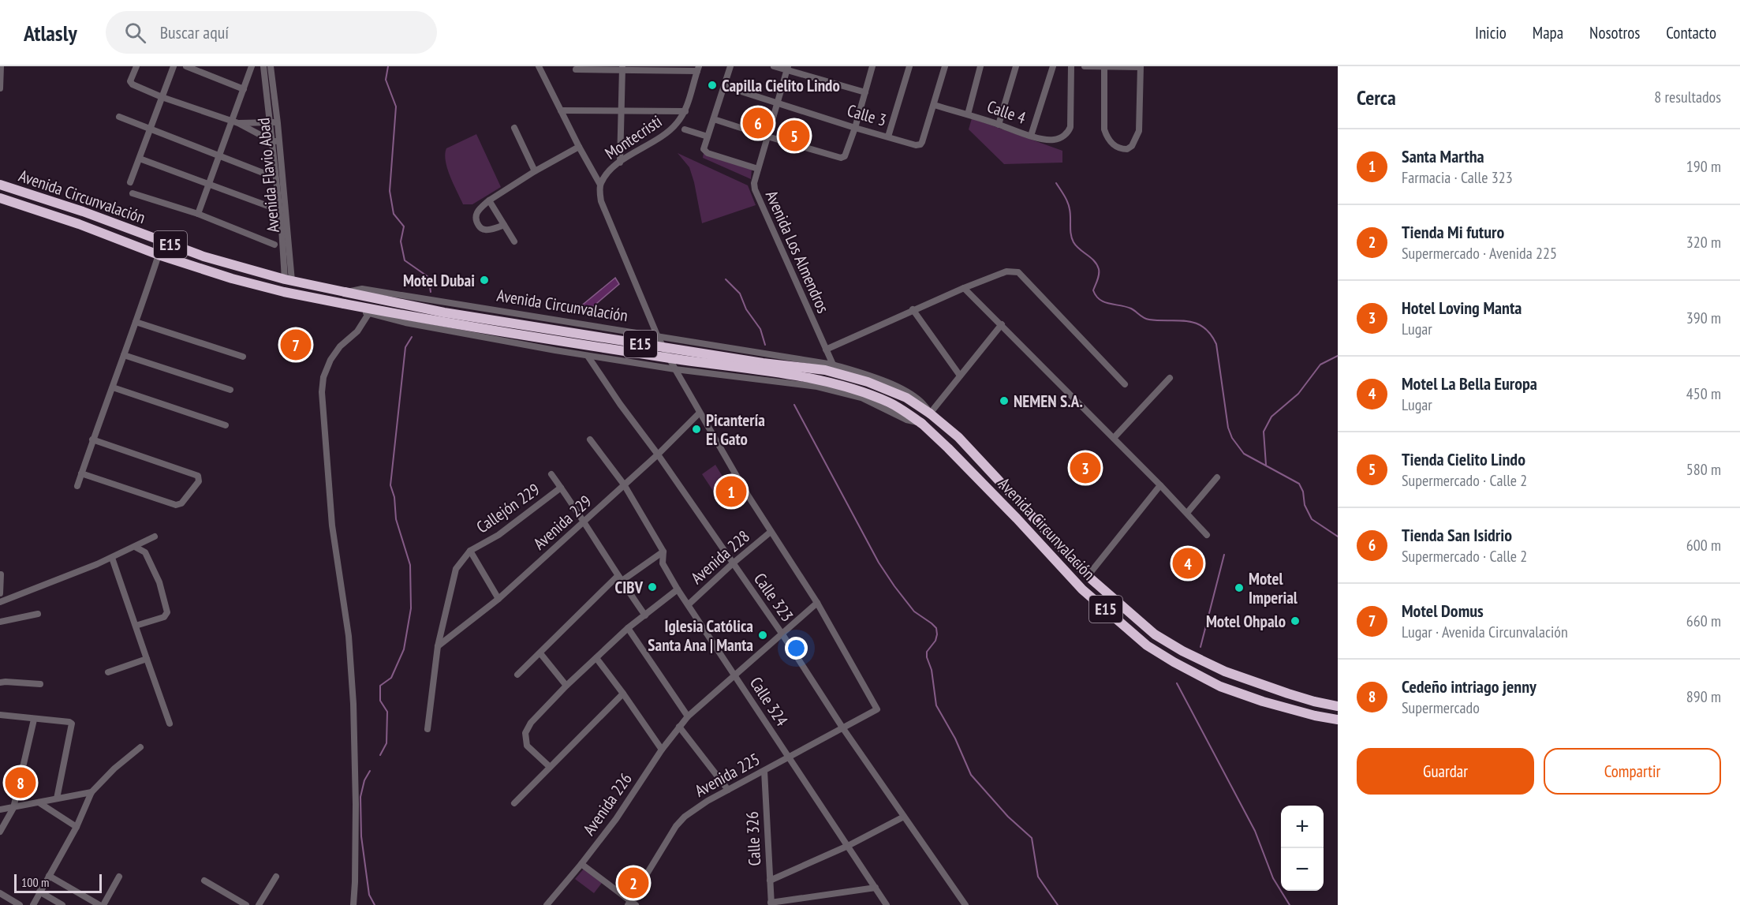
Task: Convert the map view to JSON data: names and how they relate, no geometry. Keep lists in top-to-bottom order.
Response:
{
  "streets": {
    "highway": ["Avenida Circunvalación", "E15"],
    "street": [
      "Calle 4",
      "Calle 3",
      "Montecristi",
      "Avenida Flavio Abad",
      "Avenida Los Almendros",
      "Callejón 229",
      "Avenida 229",
      "Avenida 228",
      "Calle 323",
      "Calle 324",
      "Avenida 225",
      "Avenida 226",
      "Calle 326"
    ]
  },
  "crossings": [
    ["Calle 4", "Calle 3"],
    ["Calle 3", "Avenida Los Almendros"],
    ["Montecristi", "Avenida Circunvalación"],
    ["Montecristi", "Avenida 229"],
    ["Montecristi", "Avenida 228"],
    ["Montecristi", "Avenida 225"],
    ["Montecristi", "Avenida 226"],
    ["Avenida Flavio Abad", "Avenida Circunvalación"],
    ["Avenida Circunvalación", "Avenida Los Almendros"],
    ["Avenida Circunvalación", "Calle 323"],
    ["Avenida 229", "Calle 323"],
    ["Avenida 229", "Calle 324"],
    ["Avenida 228", "Calle 323"],
    ["Avenida 228", "Calle 324"],
    ["Calle 323", "Avenida 225"],
    ["Calle 323", "Avenida 226"],
    ["Calle 324", "Avenida 225"],
    ["Calle 324", "Avenida 226"],
    ["Avenida 225", "Calle 326"]
  ],
  "places": [
    "Capilla Cielito Lindo",
    "Motel Dubai",
    "NEMEN S.A.",
    "Picantería El Gato",
    "CIBV",
    "Motel Imperial",
    "Motel Ohpalo",
    "Iglesia Católica Santa Ana | Manta"
  ],
  "scale_bar": "100 m",
  "page": {
    "header": "Atlasly",
    "search": "Buscar aquí",
    "nav": [
      "Inicio",
      "Mapa",
      "Nosotros",
      "Contacto"
    ],
    "heading": ["Cerca", "8 resultados"],
    "pins": [
      "6",
      "5",
      "7",
      "3",
      "1",
      "4",
      "8",
      "2"
    ],
    "list": [
      {
        "mark": "1",
        "name": "Santa Martha",
        "note": "Farmacia · Calle 323",
        "value": "190 m"
      },
      {
        "mark": "2",
        "name": "Tienda Mi futuro",
        "note": "Supermercado · Avenida 225",
        "value": "320 m"
      },
      {
        "mark": "3",
        "name": "Hotel Loving Manta",
        "note": "Lugar",
        "value": "390 m"
      },
      {
        "mark": "4",
        "name": "Motel La Bella Europa",
        "note": "Lugar",
        "value": "450 m"
      },
      {
        "mark": "5",
        "name": "Tienda Cielito Lindo",
        "note": "Supermercado · Calle 2",
        "value": "580 m"
      },
      {
        "mark": "6",
        "name": "Tienda San Isidrio",
        "note": "Supermercado · Calle 2",
        "value": "600 m"
      },
      {
        "mark": "7",
        "name": "Motel Domus",
        "note": "Lugar · Avenida Circunvalación",
        "value": "660 m"
      },
      {
        "mark": "8",
        "name": "Cedeño intriago jenny",
        "note": "Supermercado",
        "value": "890 m"
      }
    ],
    "buttons": ["Guardar", "Compartir"],
    "map_buttons": ["+", "−"],
    "scale": "100 m"
  }
}
